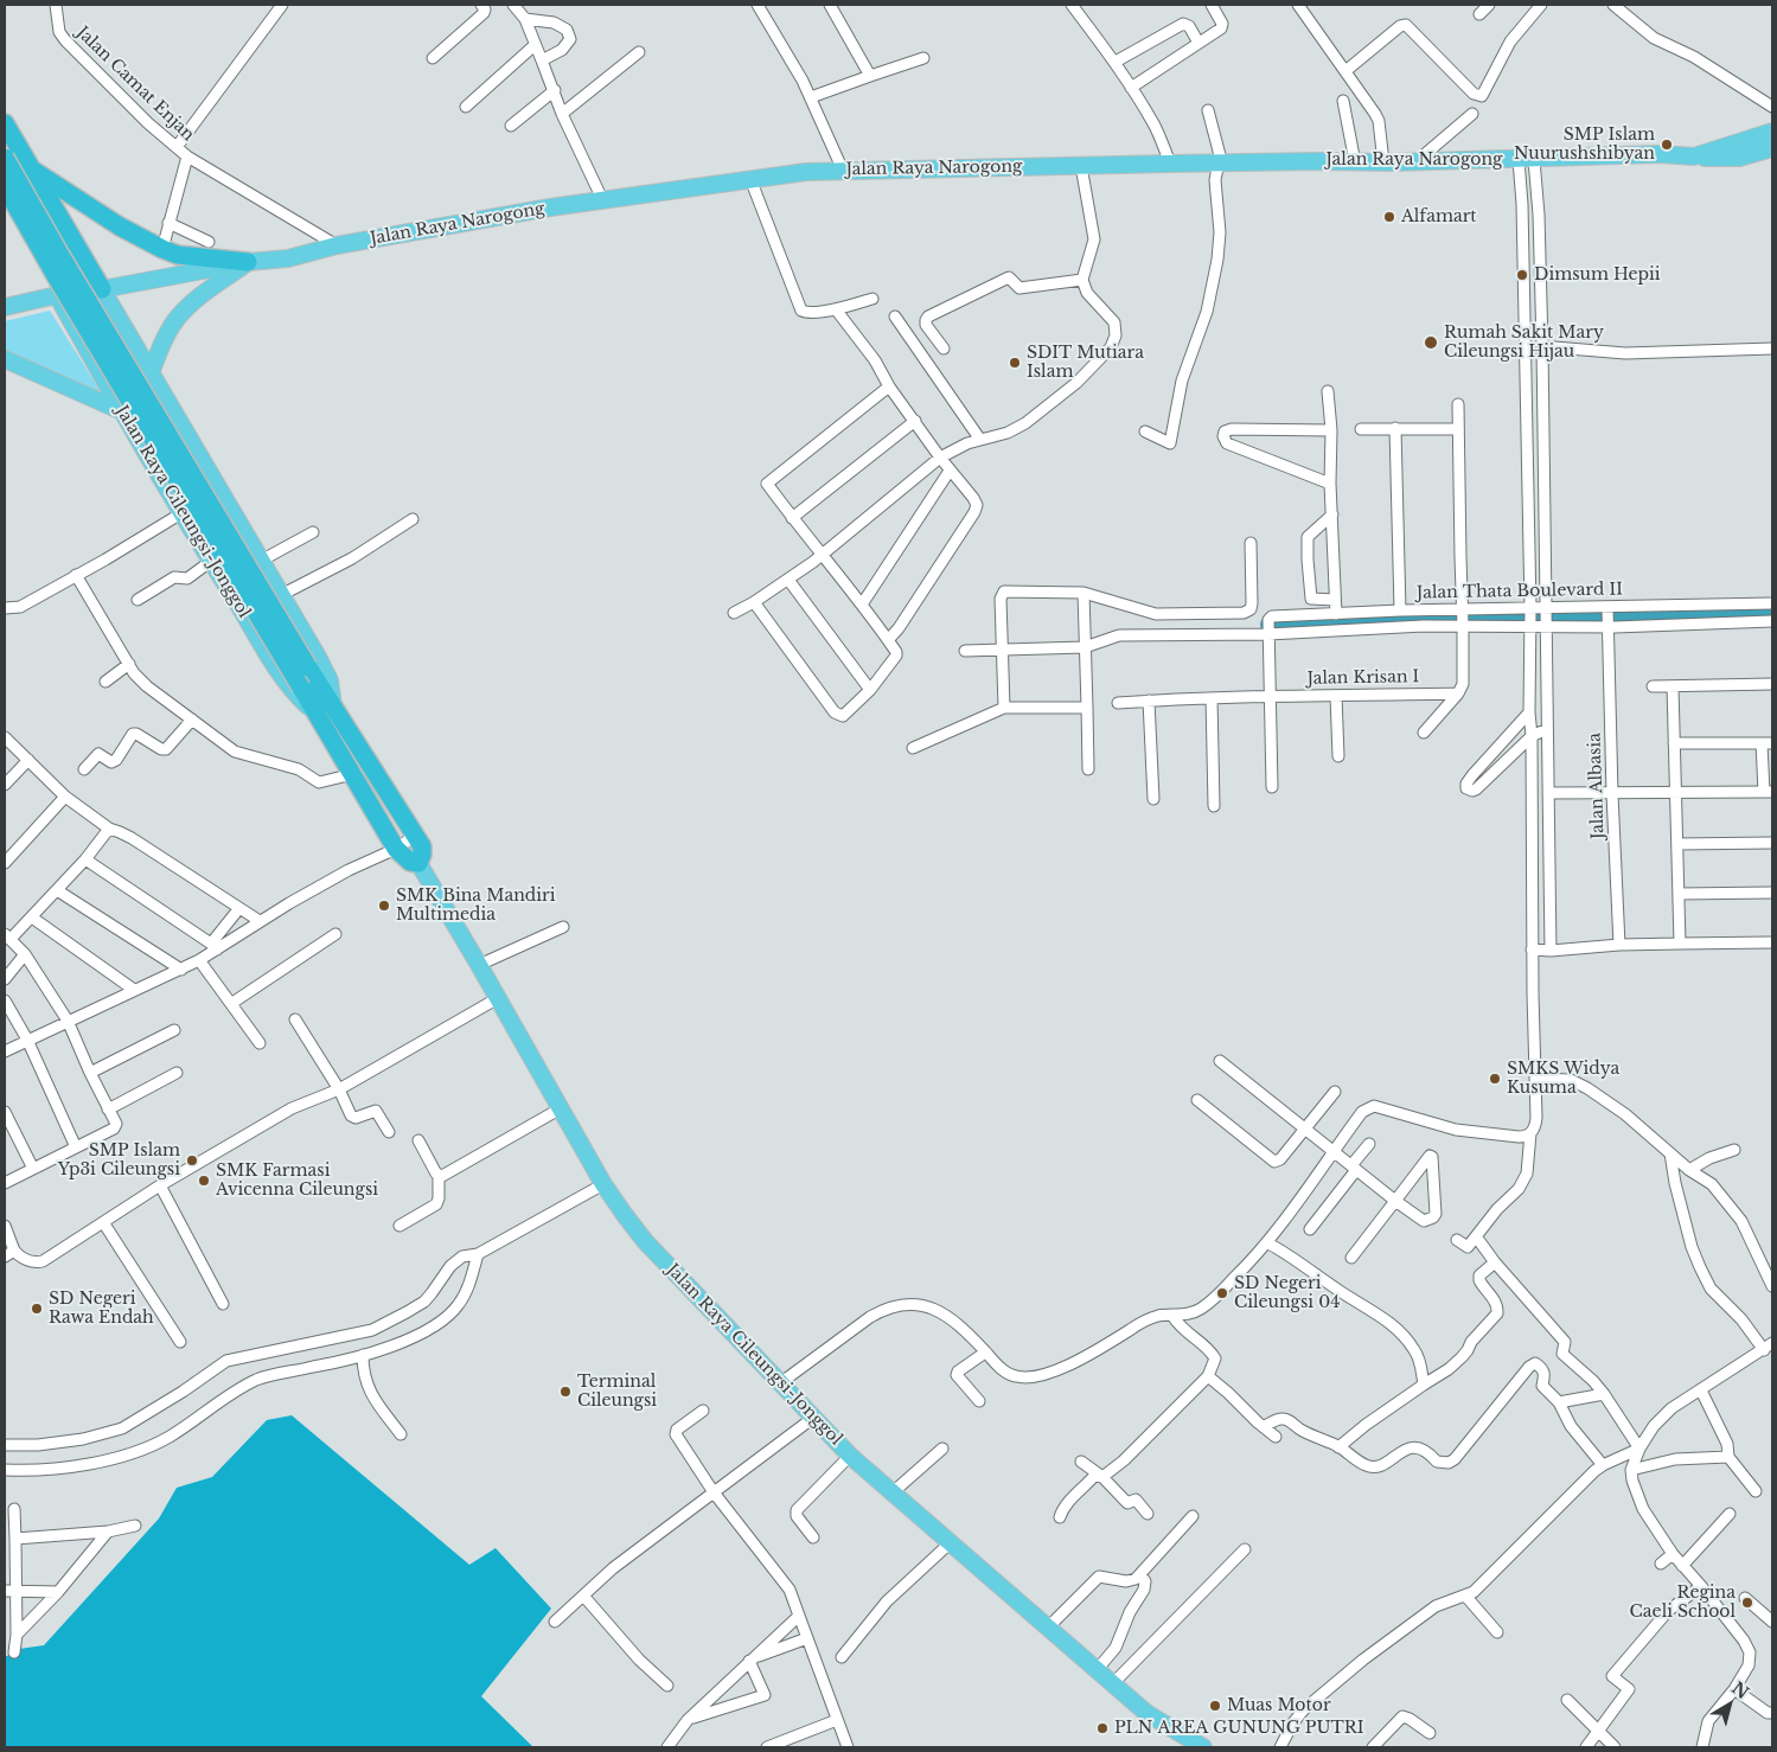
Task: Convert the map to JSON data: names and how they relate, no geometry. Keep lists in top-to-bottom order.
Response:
{
  "streets": {
    "highway": ["Jalan Raya Cileungsi-Jonggol"],
    "main road": ["Jalan Raya Narogong"],
    "street": [
      "Jalan Camat Enjan",
      "Jalan Thata Boulevard II",
      "Jalan Krisan I",
      "Jalan Albasia"
    ]
  },
  "crossings": [
    ["Jalan Camat Enjan", "Jalan Raya Narogong"],
    ["Jalan Raya Narogong", "Jalan Raya Cileungsi-Jonggol"],
    ["Jalan Thata Boulevard II", "Jalan Albasia"]
  ],
  "places": [
    "SMP Islam Nuurushshibyan",
    "Alfamart",
    "Dimsum Hepii",
    "Rumah Sakit Mary Cileungsi Hijau",
    "SDIT Mutiara Islam",
    "SMK Bina Mandiri Multimedia",
    "SMKS Widya Kusuma",
    "SMP Islam Yp3i Cileungsi",
    "SMK Farmasi Avicenna Cileungsi",
    "SD Negeri Cileungsi 04",
    "SD Negeri Rawa Endah",
    "Terminal Cileungsi",
    "Regina Caeli School",
    "Muas Motor",
    "PLN AREA GUNUNG PUTRI"
  ],
  "north": "top right"
}
